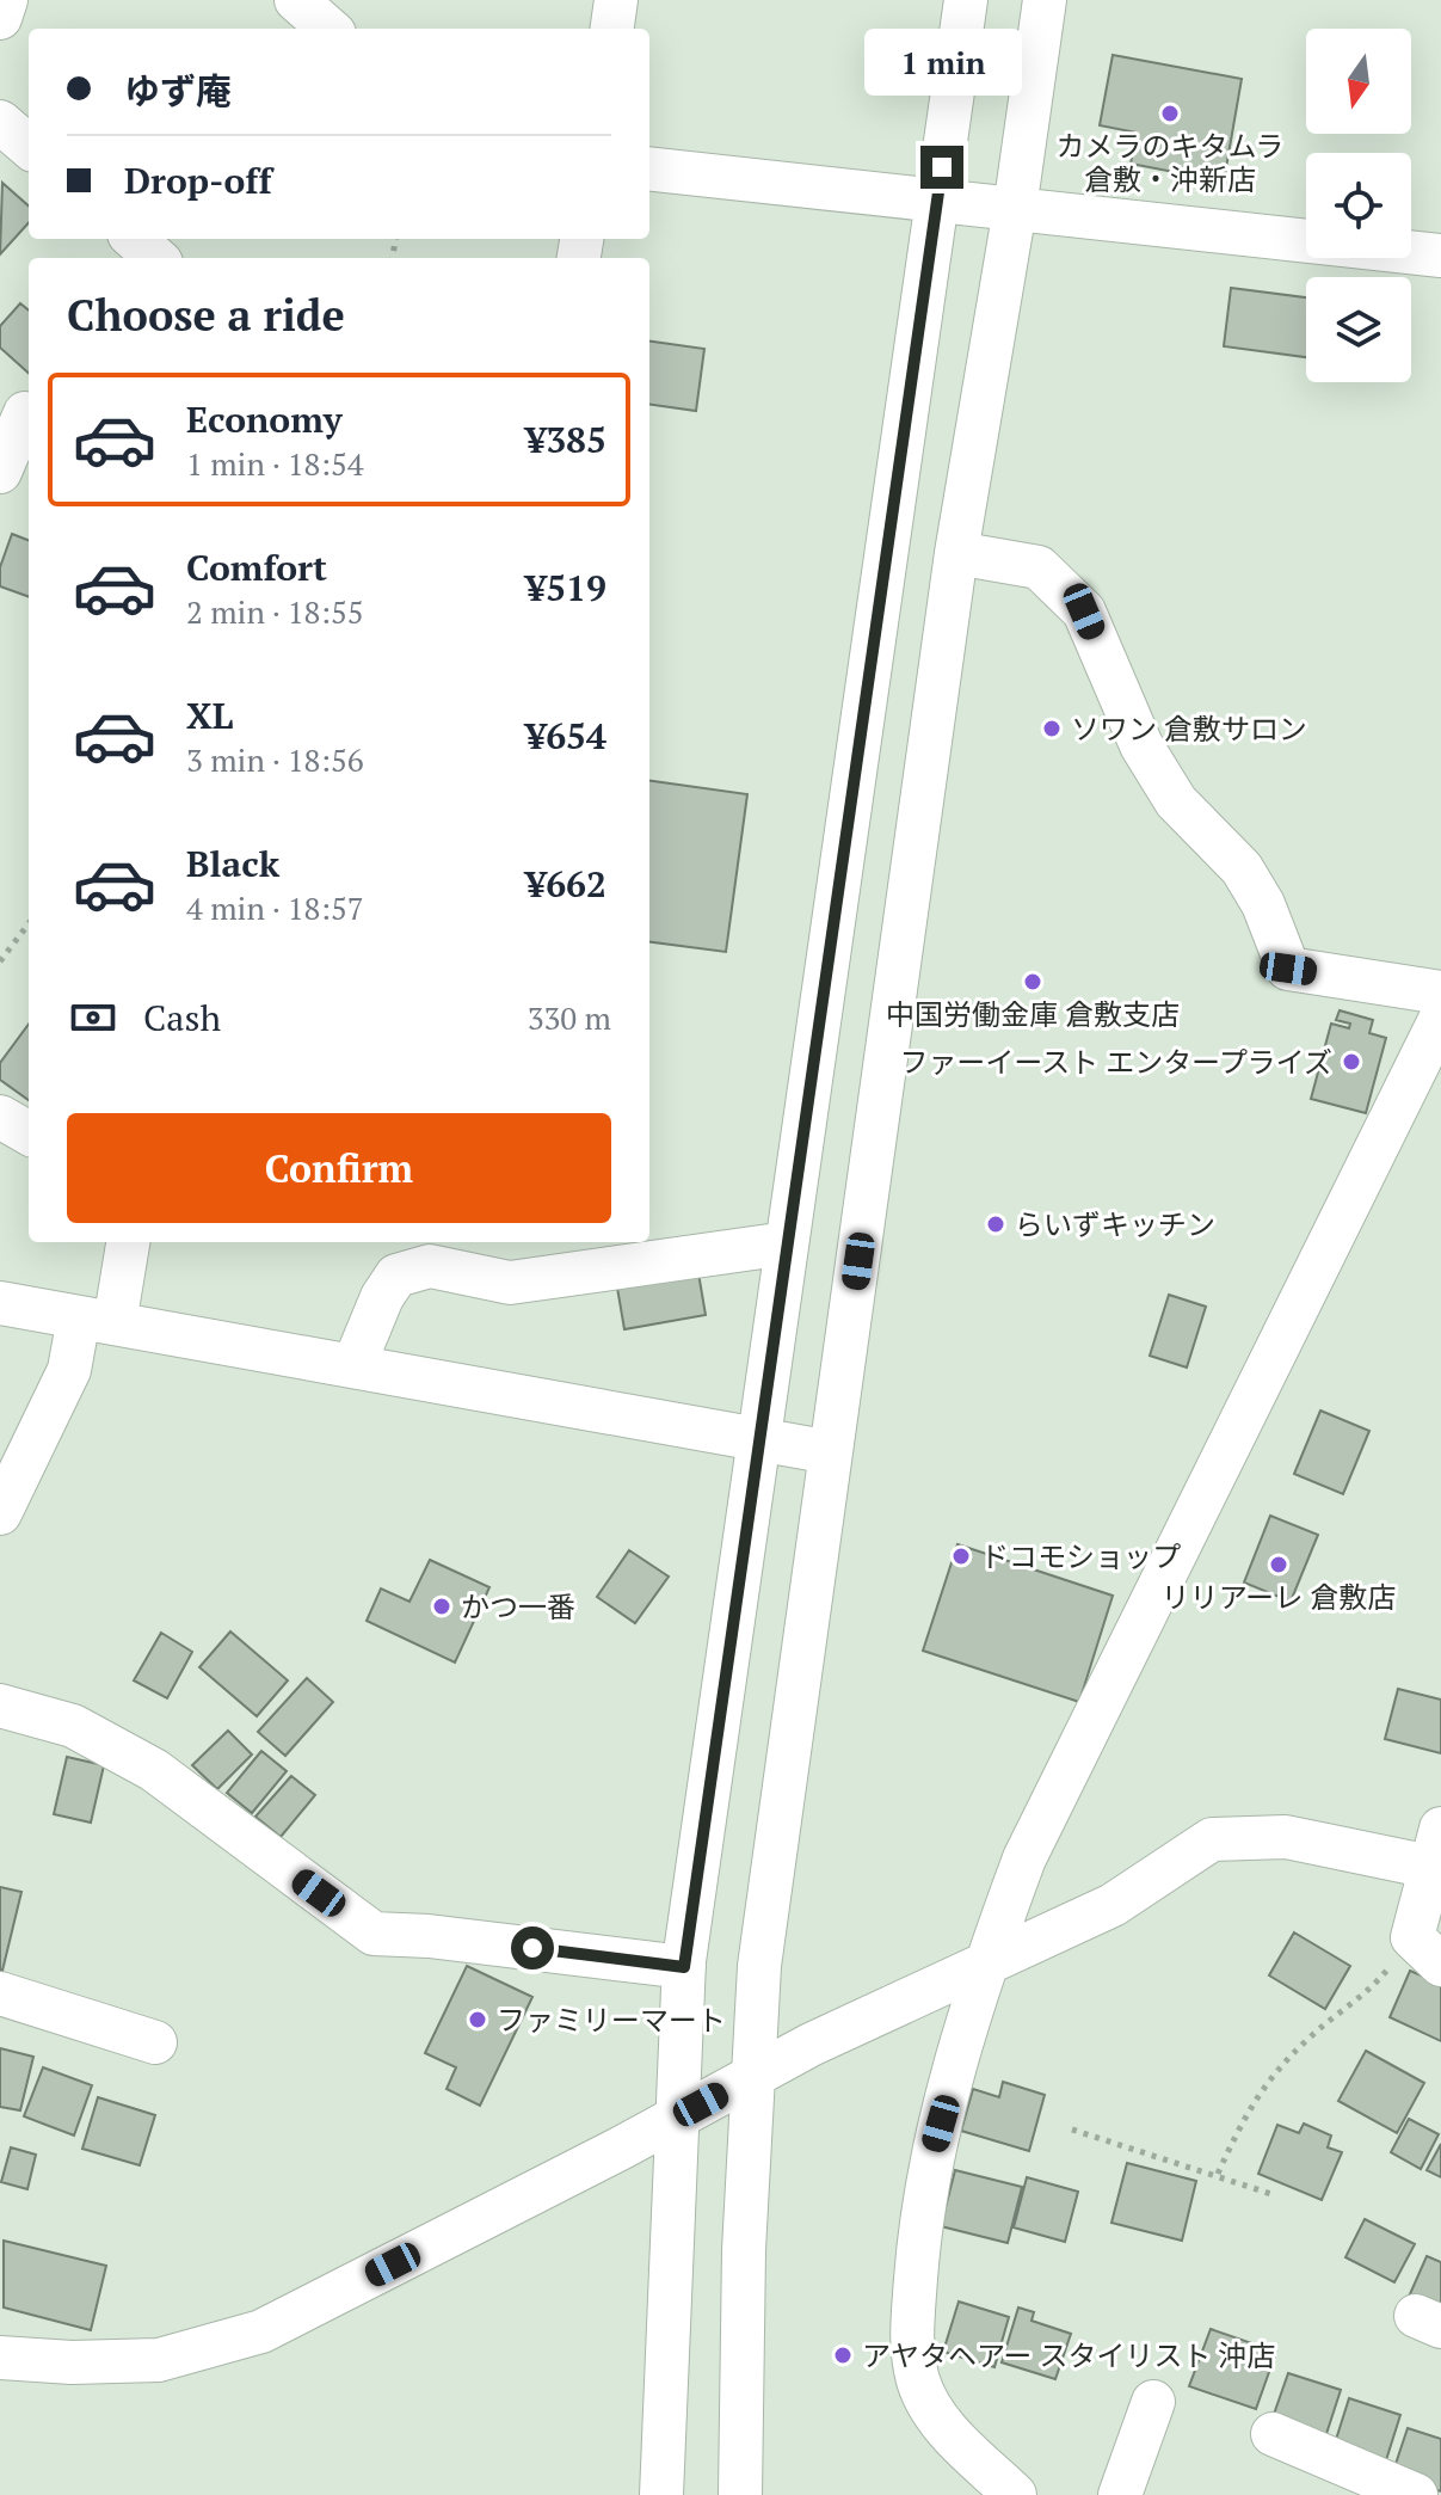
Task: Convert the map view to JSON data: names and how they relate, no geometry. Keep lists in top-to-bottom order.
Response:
{
  "places": [
    "カメラのキタムラ 倉敷・沖新店",
    "ソワン 倉敷サロン",
    "中国労働金庫 倉敷支店",
    "ファーイースト エンタープライズ",
    "らいずキッチン",
    "ドコモショップ",
    "リリアーレ 倉敷店",
    "かつ一番",
    "ファミリーマート",
    "アヤタヘアー スタイリスト 沖店"
  ],
  "north": "bottom",
  "page": {
    "bubble": "1 min",
    "banner": ["ゆず庵", "Drop-off"],
    "heading": "Choose a ride",
    "list": [
      {
        "name": "Economy",
        "note": "1 min · 18:54",
        "value": "¥385"
      },
      {
        "name": "Comfort",
        "note": "2 min · 18:55",
        "value": "¥519"
      },
      {
        "name": "XL",
        "note": "3 min · 18:56",
        "value": "¥654"
      },
      {
        "name": "Black",
        "note": "4 min · 18:57",
        "value": "¥662"
      }
    ],
    "pay": ["Cash", "330 m"],
    "buttons": "Confirm"
  }
}
